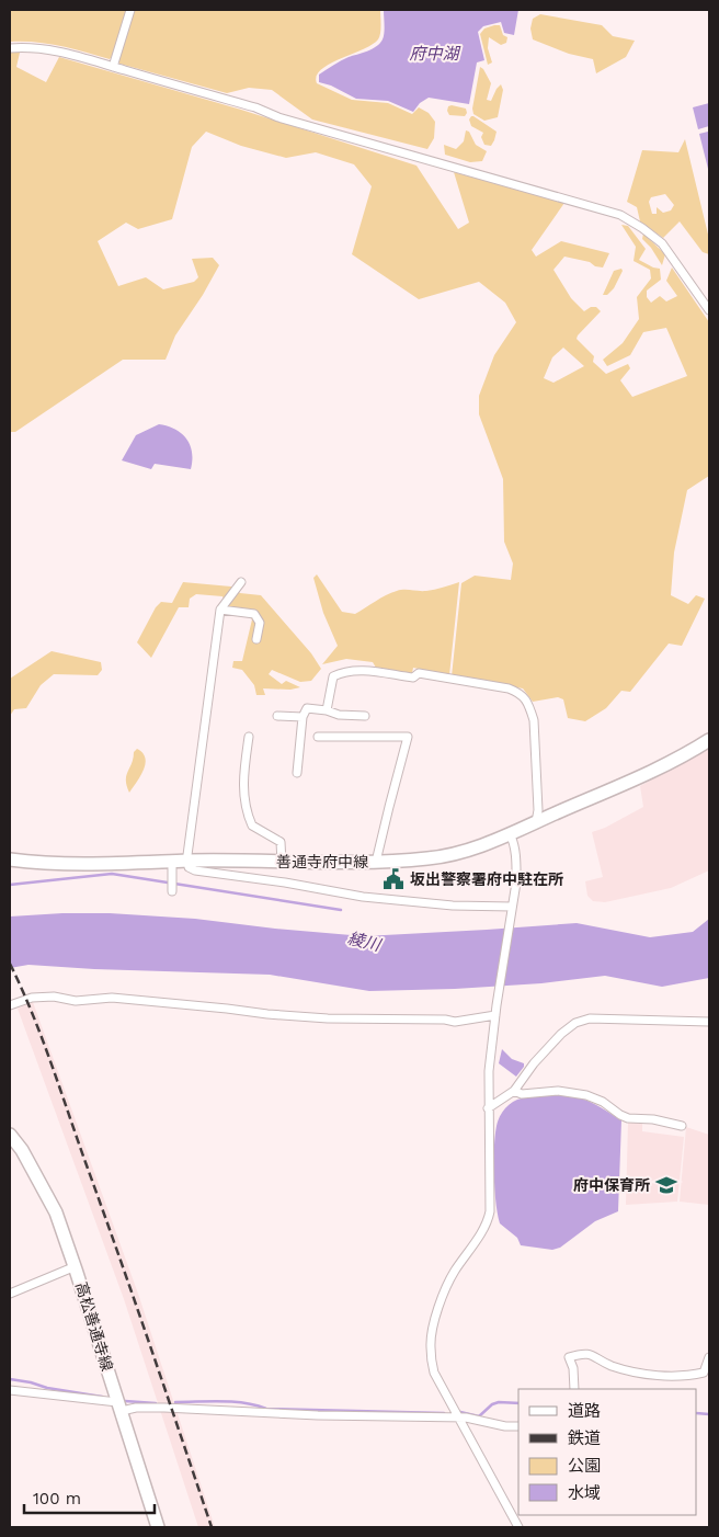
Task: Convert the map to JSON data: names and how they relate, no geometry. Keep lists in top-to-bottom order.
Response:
{
  "streets": {
    "main road": ["善通寺府中線", "高松善通寺線"]
  },
  "water": ["府中湖", "綾川"],
  "places": {
    "public building": ["坂出警察署府中駐在所"],
    "school or university": ["府中保育所"]
  },
  "legend": [
    "道路",
    "鉄道",
    "公園",
    "水域"
  ],
  "scale_bar": "100 m"
}
